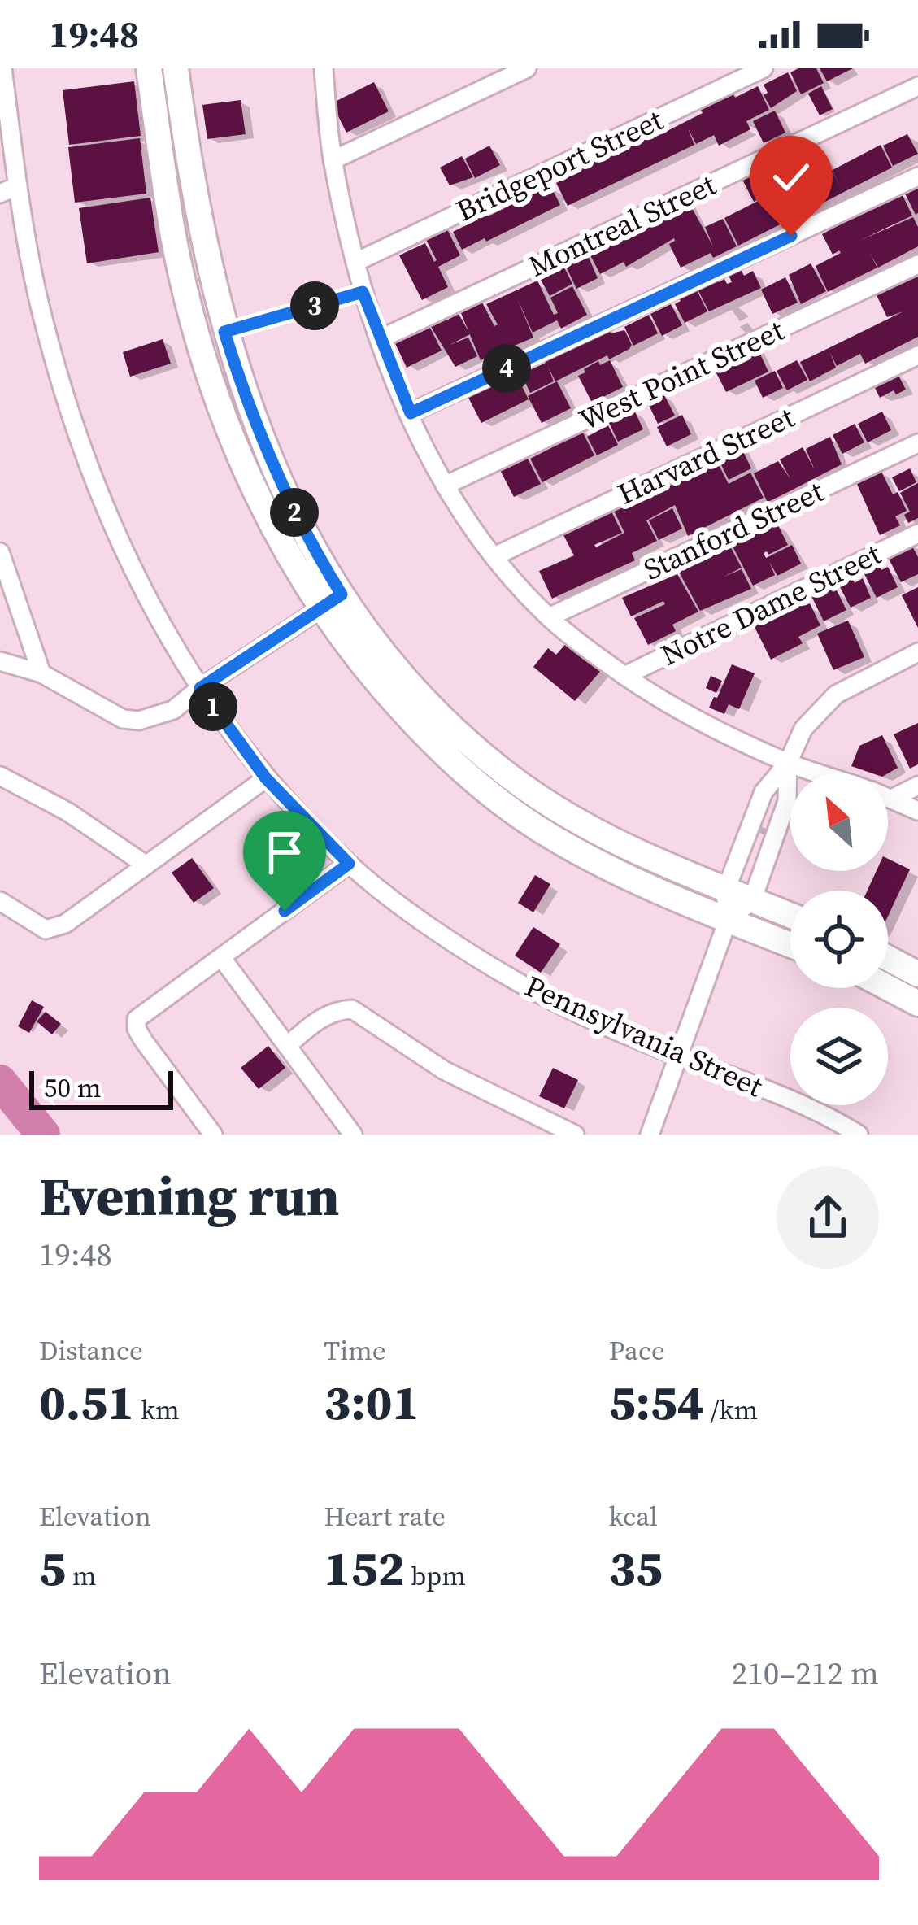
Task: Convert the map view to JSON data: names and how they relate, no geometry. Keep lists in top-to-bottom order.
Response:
{
  "streets": {
    "street": [
      "Bridgeport Street",
      "Montreal Street",
      "West Point Street",
      "Harvard Street",
      "Stanford Street",
      "Notre Dame Street",
      "Pennsylvania Street"
    ]
  },
  "scale_bar": "50 m",
  "north": "top left",
  "page": {
    "status": "19:48",
    "pins": [
      "3",
      "4",
      "2",
      "1"
    ],
    "scale": "50 m",
    "heading": ["Evening run", "19:48"],
    "stats": [
      ["Distance", "0.51 km"],
      ["Time", "3:01"],
      ["Pace", "5:54 /km"],
      ["Elevation", "5 m"],
      ["Heart rate", "152 bpm"],
      ["kcal", "35"]
    ],
    "chart": ["Elevation", "210–212 m"]
  }
}
